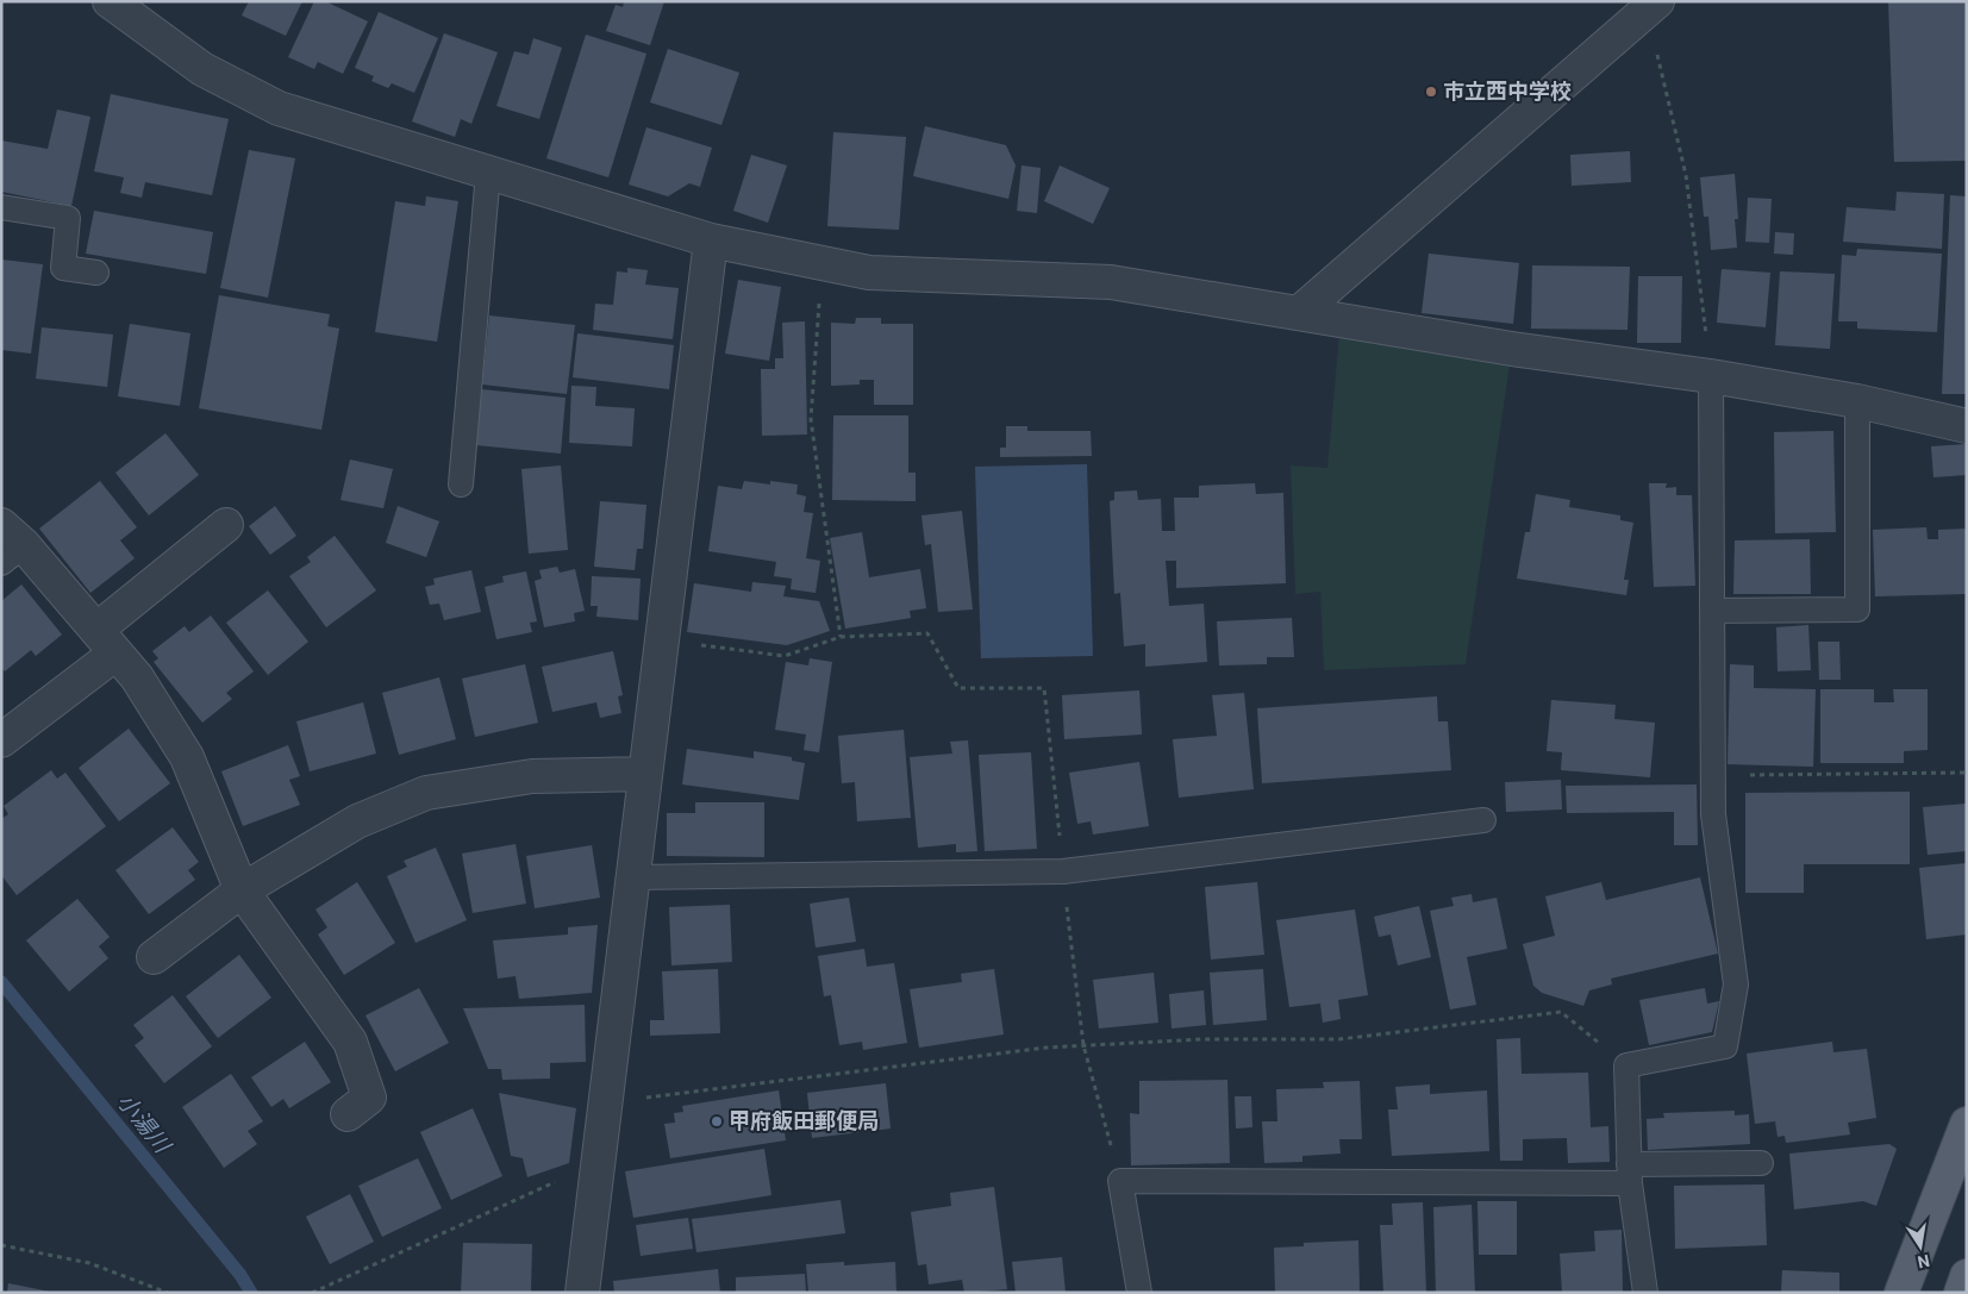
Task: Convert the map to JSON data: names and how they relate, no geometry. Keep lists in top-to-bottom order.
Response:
{
  "water": ["小湯川"],
  "places": ["市立西中学校", "甲府飯田郵便局"],
  "north": "bottom"
}
